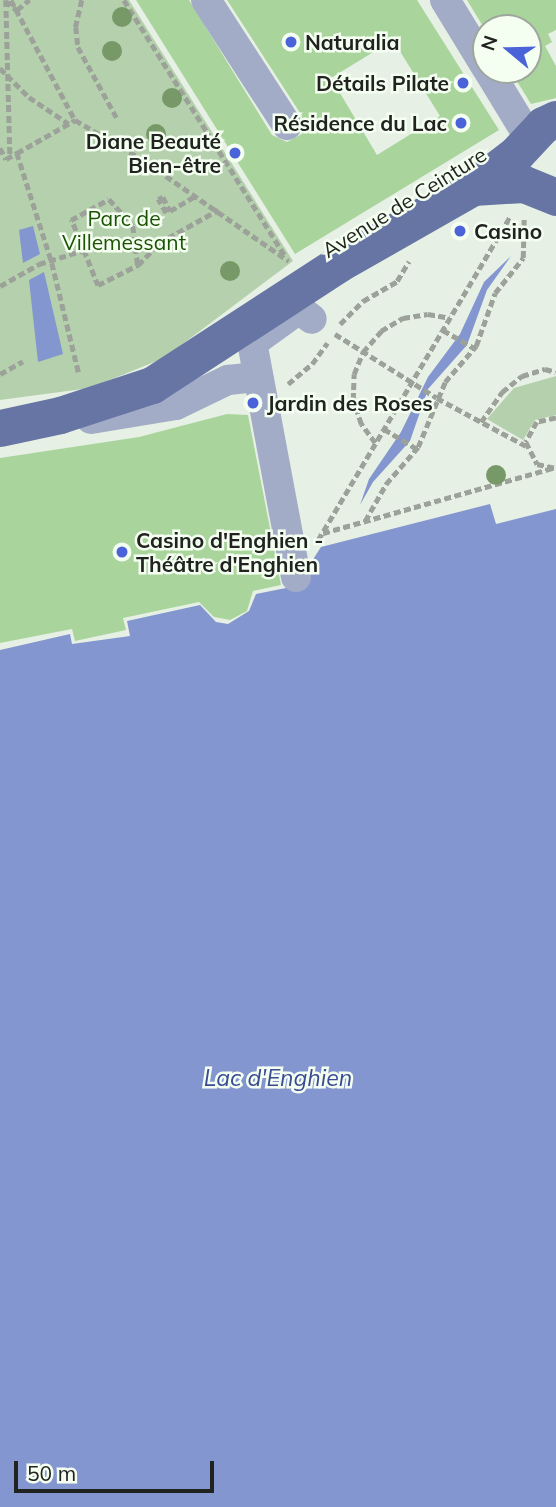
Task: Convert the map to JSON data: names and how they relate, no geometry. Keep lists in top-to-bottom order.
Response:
{
  "streets": {
    "main road": ["Avenue de Ceinture"]
  },
  "water": ["Lac d'Enghien"],
  "parks": ["Parc de Villemessant"],
  "places": [
    "Naturalia",
    "Détails Pilate",
    "Résidence du Lac",
    "Diane Beauté Bien-être",
    "Casino",
    "Jardin des Roses",
    "Casino d'Enghien - Théâtre d'Enghien"
  ],
  "scale_bar": "50 m",
  "north": "left"
}
